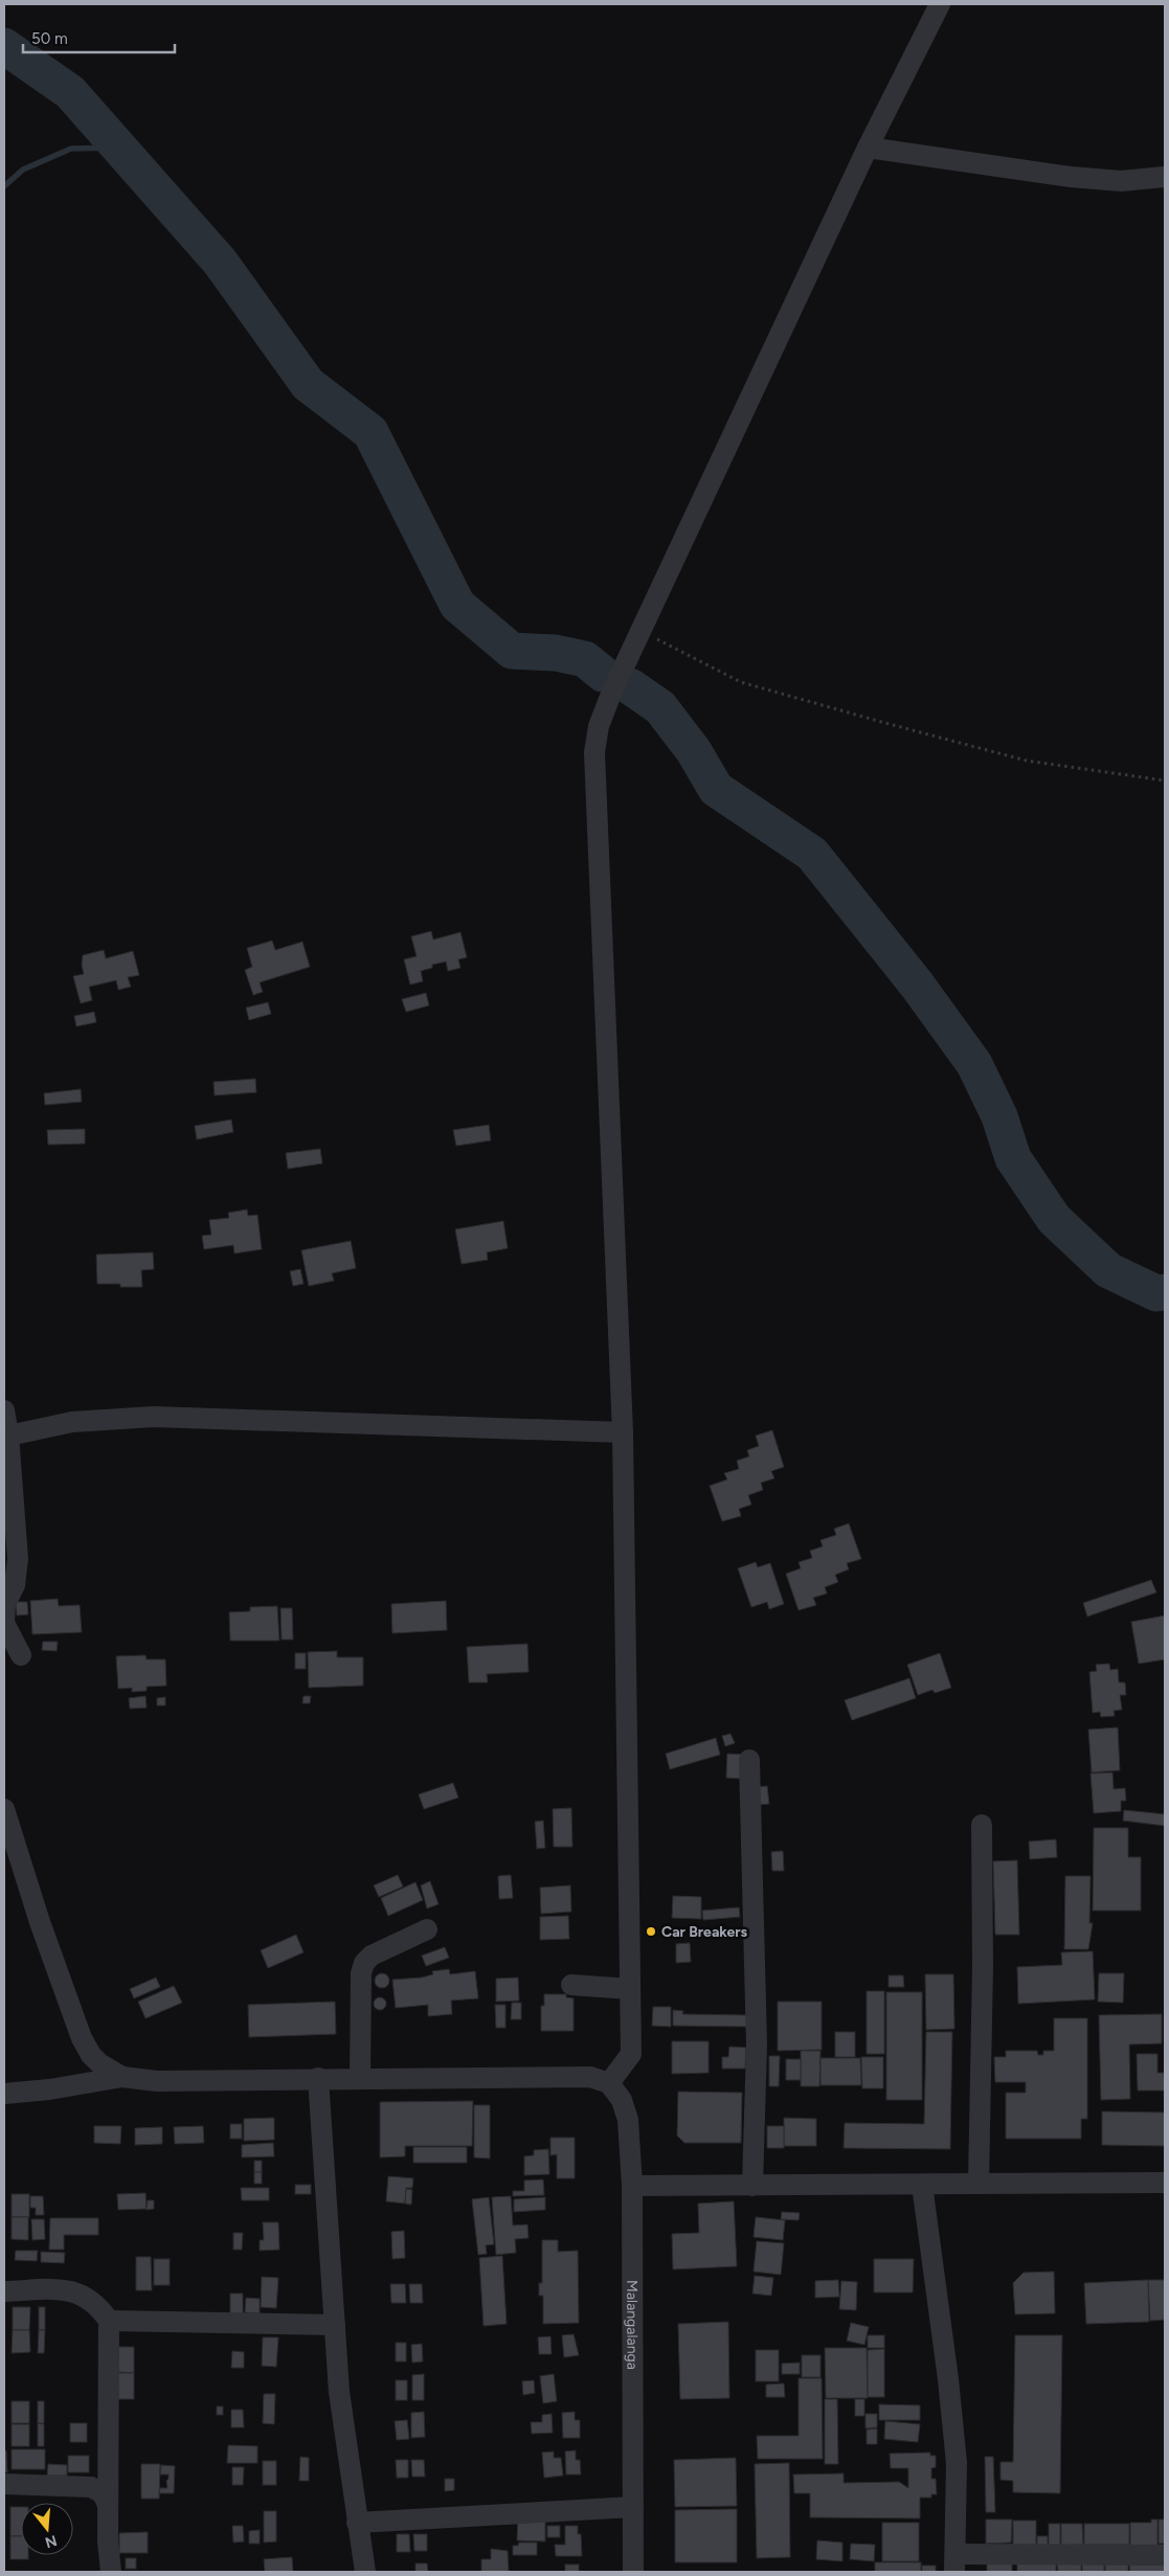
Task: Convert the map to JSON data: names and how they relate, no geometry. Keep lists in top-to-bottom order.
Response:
{
  "streets": {
    "street": ["Malangalanga"]
  },
  "places": ["Car Breakers"],
  "scale_bar": "50 m",
  "north": "bottom"
}
